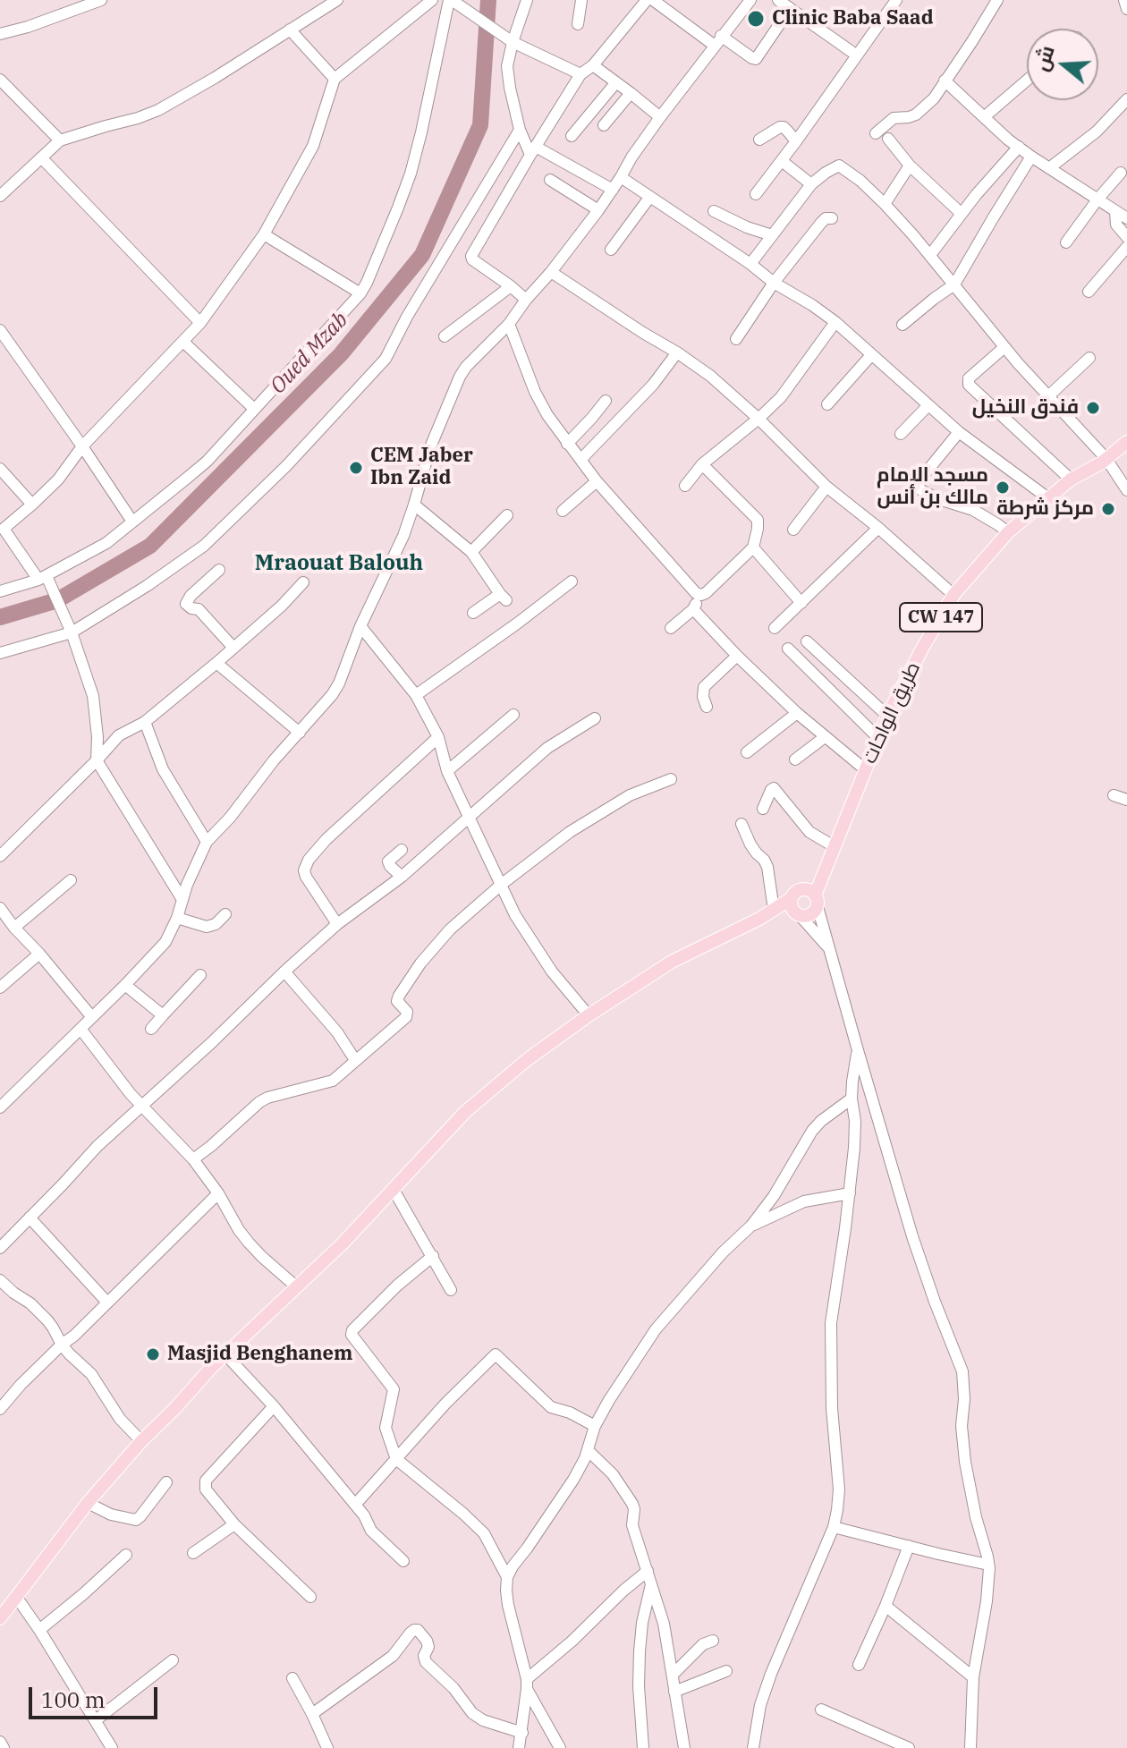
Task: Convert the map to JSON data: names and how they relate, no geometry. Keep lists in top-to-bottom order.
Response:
{
  "streets": {
    "main road": ["CW 147", "طريق الواحات"]
  },
  "crossings": [
    ["CW 147", "طريق الواحات"]
  ],
  "districts": ["Mraouat Balouh"],
  "water": ["Oued Mzab"],
  "places": [
    "Clinic Baba Saad",
    "فندق النخيل",
    "CEM Jaber Ibn Zaid",
    "مسجد الإمام مالك بن أنس",
    "مركز شرطة",
    "Masjid Benghanem"
  ],
  "scale_bar": "100 m",
  "north": "left"
}
